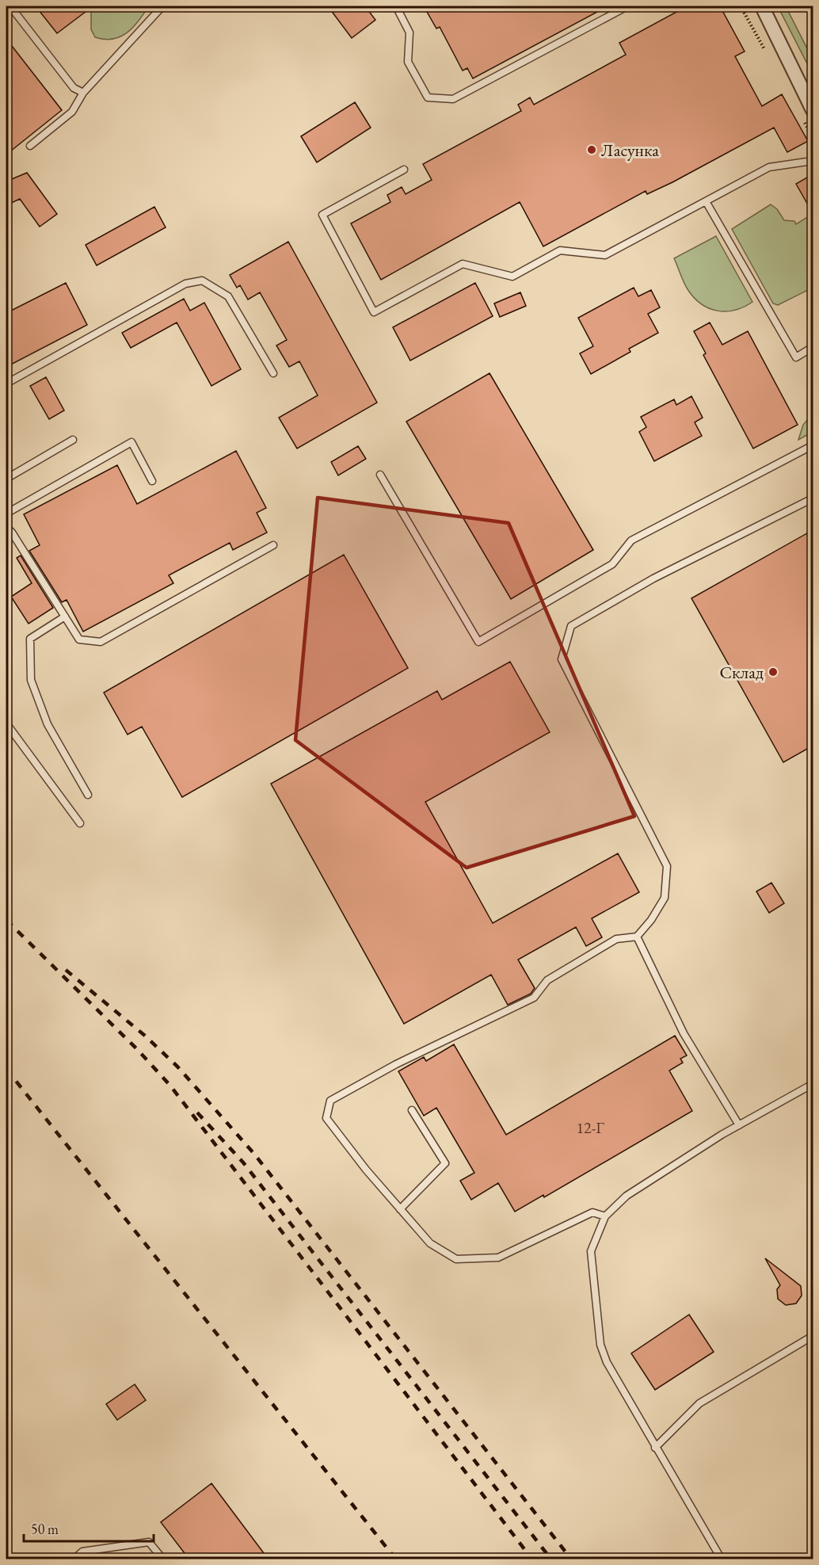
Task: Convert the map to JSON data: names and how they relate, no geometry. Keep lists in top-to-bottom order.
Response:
{
  "places": ["Ласунка", "Склад"],
  "house_numbers": ["12-Г"],
  "scale_bar": "50 m"
}
